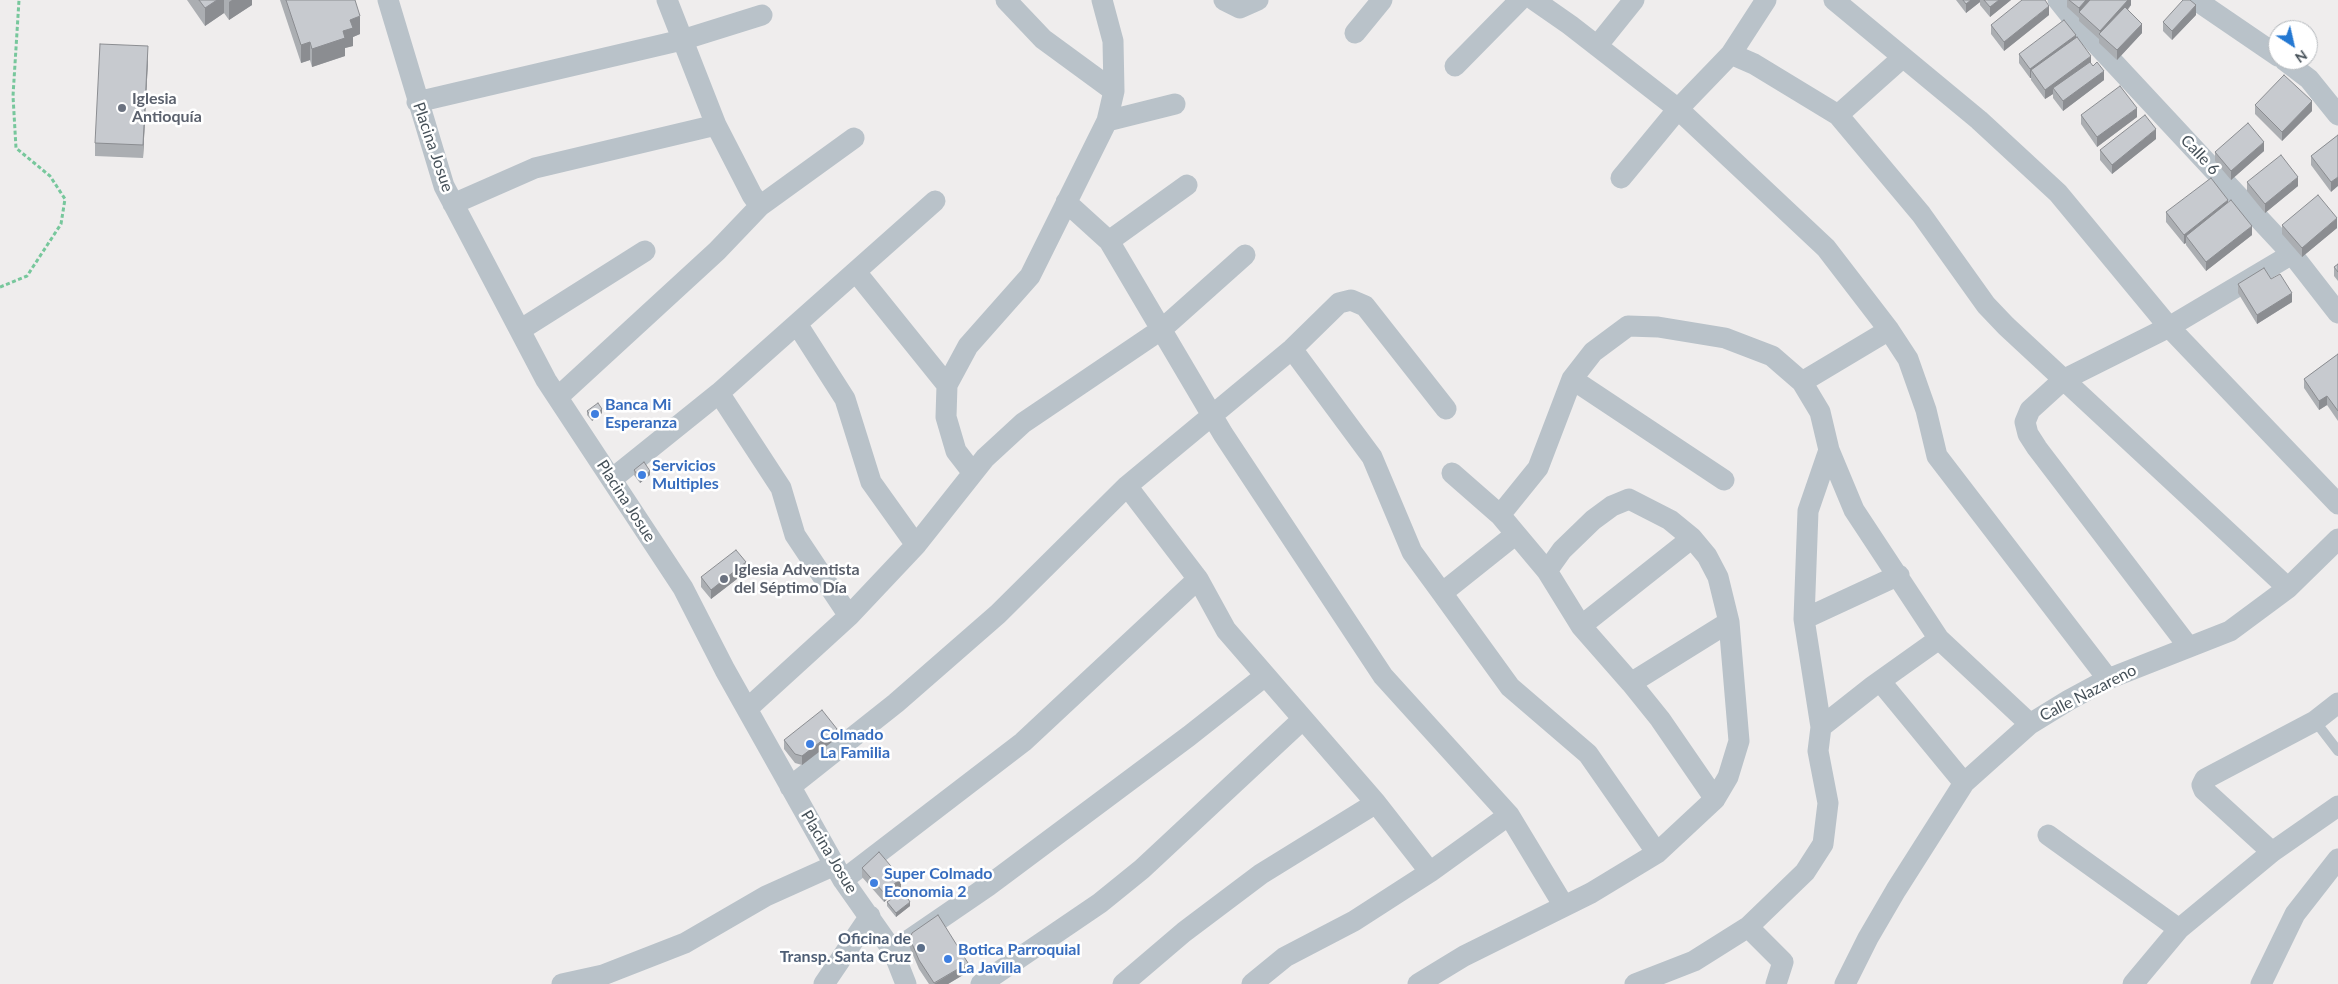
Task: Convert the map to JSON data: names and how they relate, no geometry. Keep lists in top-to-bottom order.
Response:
{
  "streets": {
    "street": ["Placina Josue", "Calle 6", "Calle Nazareno"]
  },
  "places": [
    "Iglesia Antioquía",
    "Banca Mi Esperanza",
    "Servicios Multiples",
    "Iglesia Adventista del Séptimo Día",
    "Colmado La Familia",
    "Super Colmado Economia 2",
    "Oficina de Transp. Santa Cruz",
    "Botica Parroquial La Javilla"
  ],
  "north": "bottom right"
}
